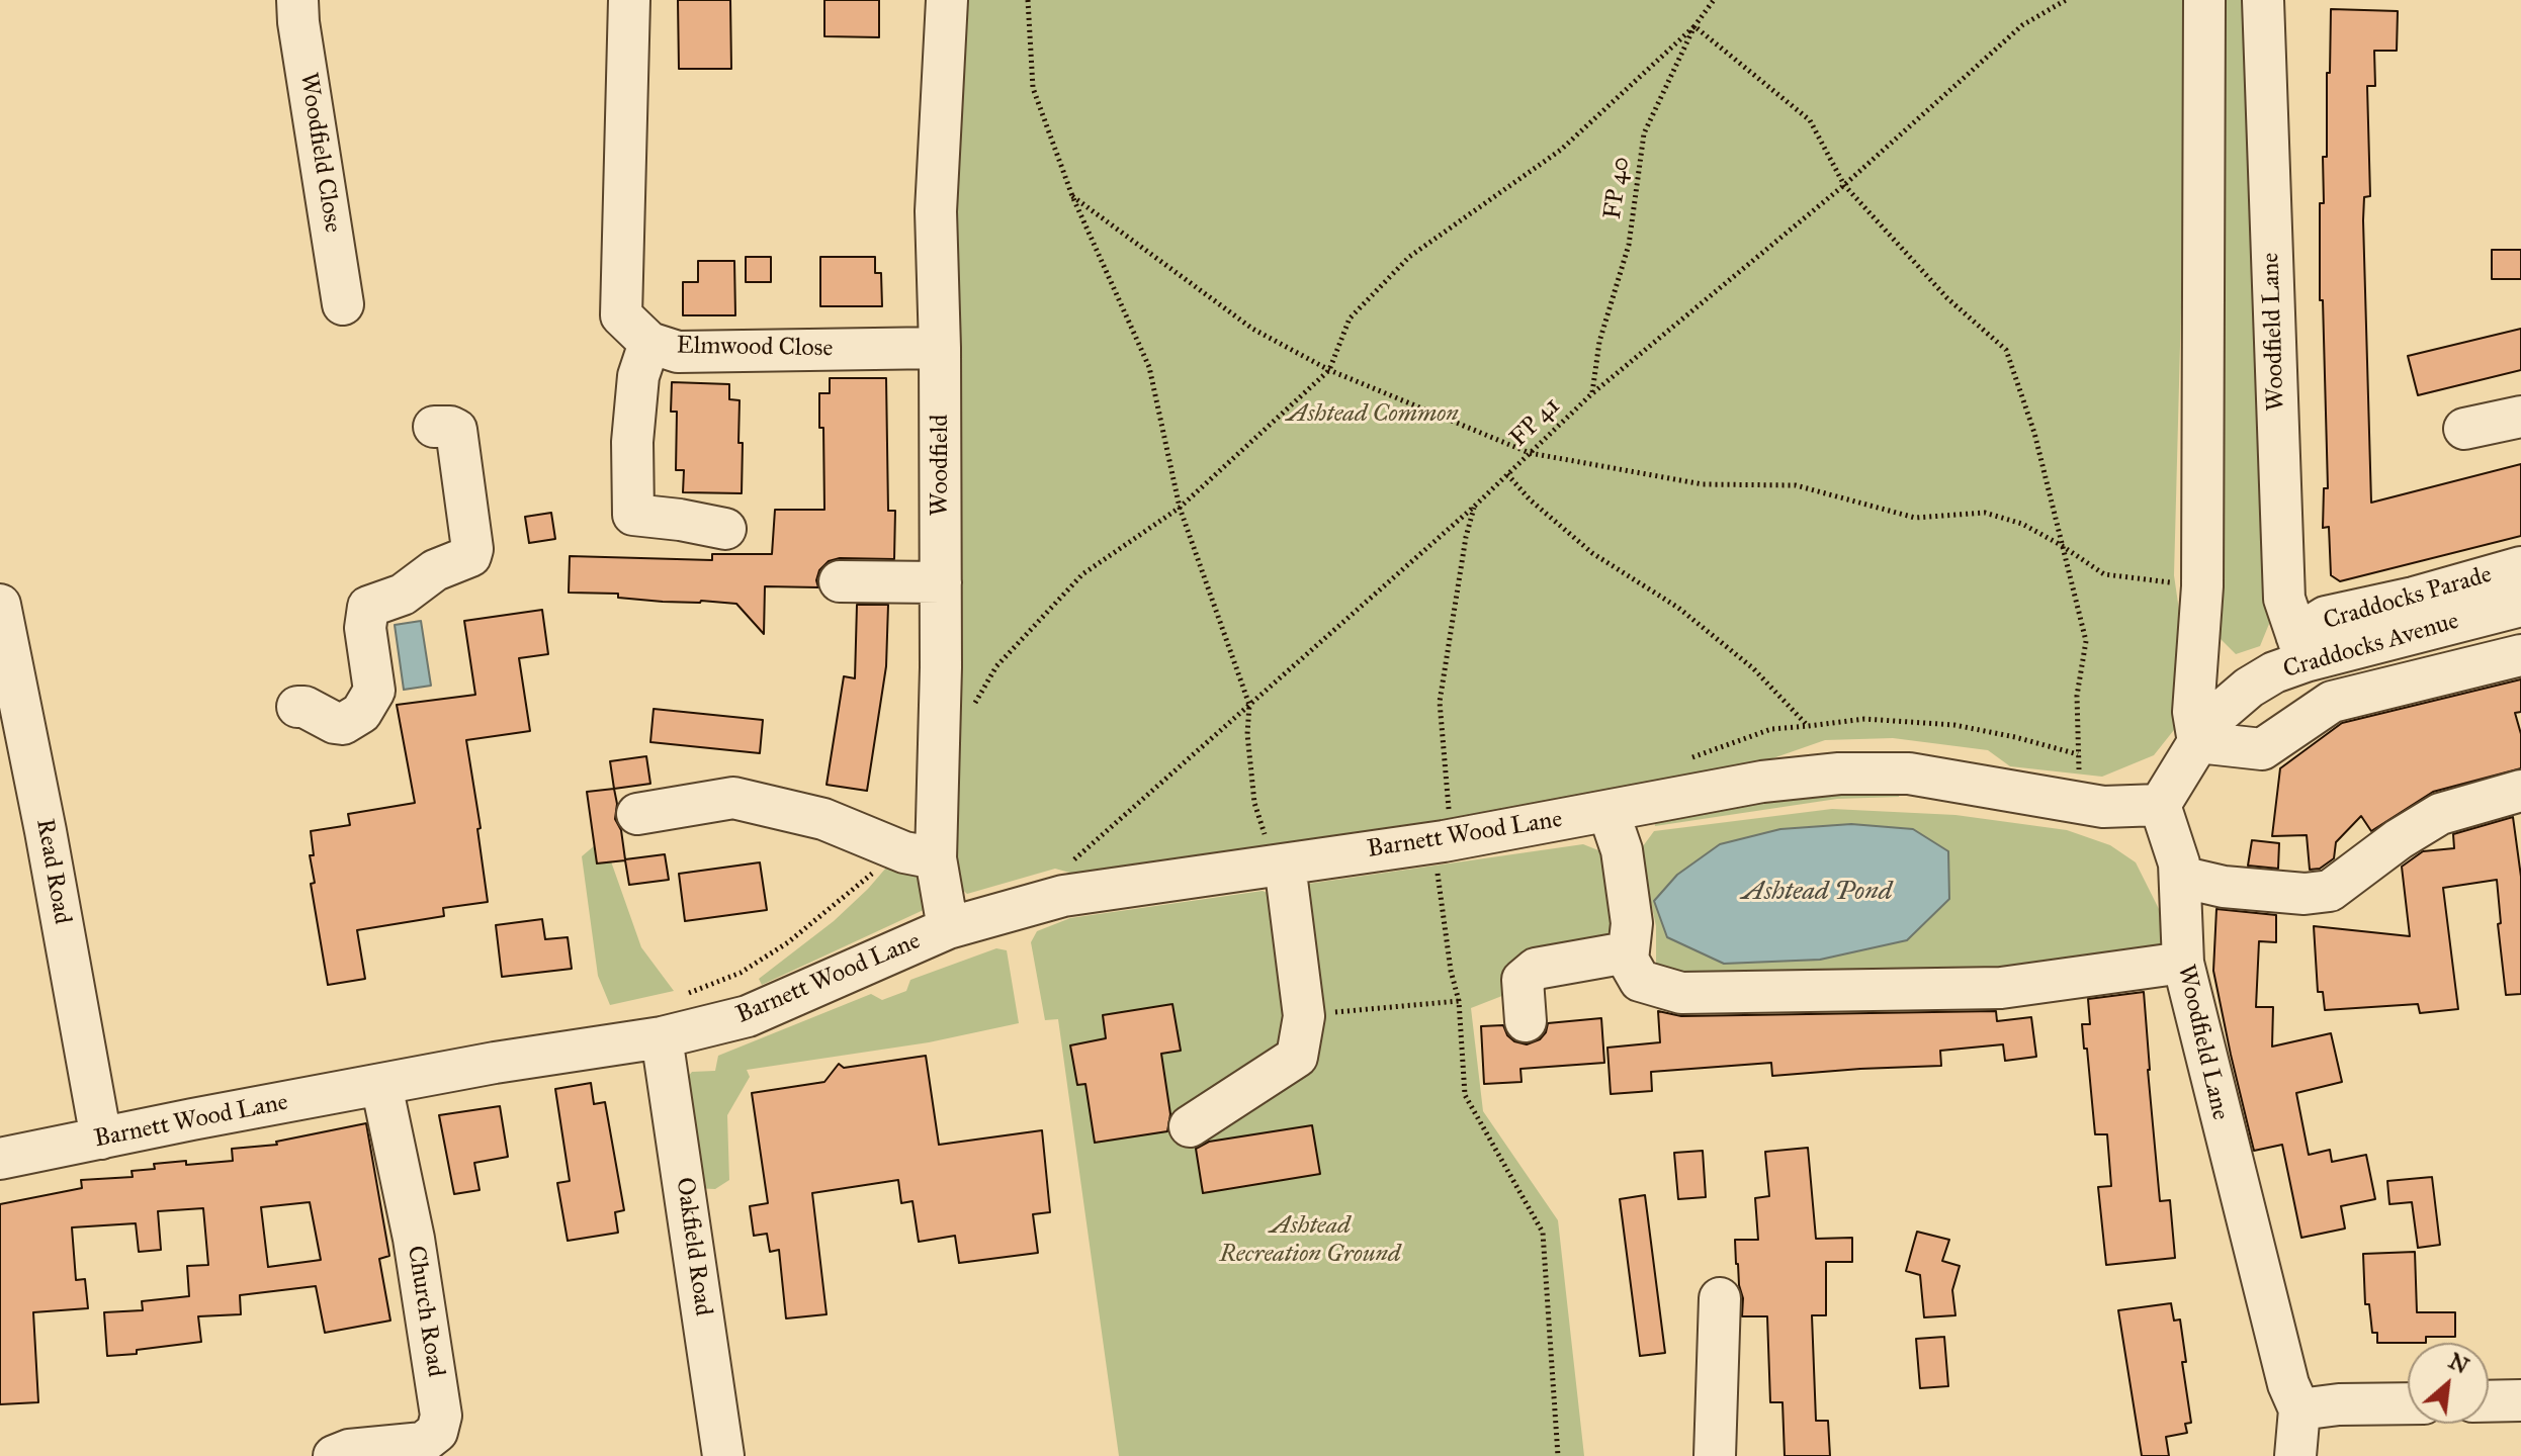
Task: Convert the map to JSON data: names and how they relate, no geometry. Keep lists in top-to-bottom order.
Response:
{
  "streets": {
    "street": [
      "Woodfield Close",
      "Woodfield Lane",
      "Elmwood Close",
      "Woodfield",
      "Craddocks Parade",
      "Craddocks Avenue",
      "Barnett Wood Lane",
      "Read Road",
      "Oakfield Road",
      "Church Road"
    ],
    "path": ["FP 40", "FP 41"]
  },
  "crossings": [
    ["FP 40", "FP 41"],
    ["Woodfield Lane", "Craddocks Parade"],
    ["Woodfield Lane", "Craddocks Avenue"],
    ["Woodfield Lane", "Barnett Wood Lane"],
    ["Elmwood Close", "Woodfield"],
    ["FP 41", "Barnett Wood Lane"],
    ["Woodfield", "Barnett Wood Lane"],
    ["Craddocks Parade", "Craddocks Avenue"],
    ["Barnett Wood Lane", "Read Road"],
    ["Barnett Wood Lane", "Oakfield Road"],
    ["Barnett Wood Lane", "Church Road"]
  ],
  "water": ["Ashtead Pond"],
  "parks": ["Ashtead Common", "Ashtead Recreation Ground"],
  "north": "top right"
}
